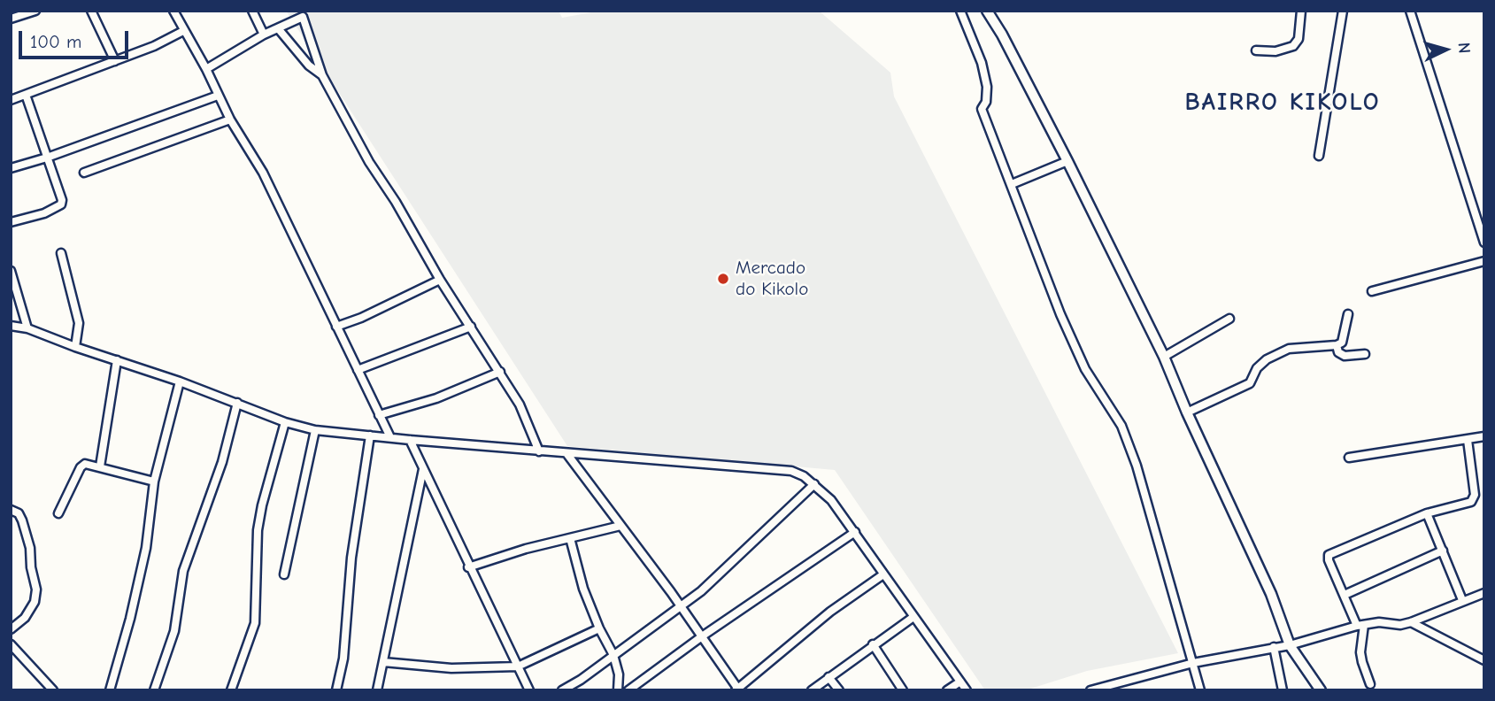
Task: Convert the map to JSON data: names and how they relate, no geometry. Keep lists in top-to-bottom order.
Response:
{
  "districts": ["BAIRRO KIKOLO"],
  "places": ["Mercado do Kikolo"],
  "scale_bar": "100 m",
  "north": "right"
}
